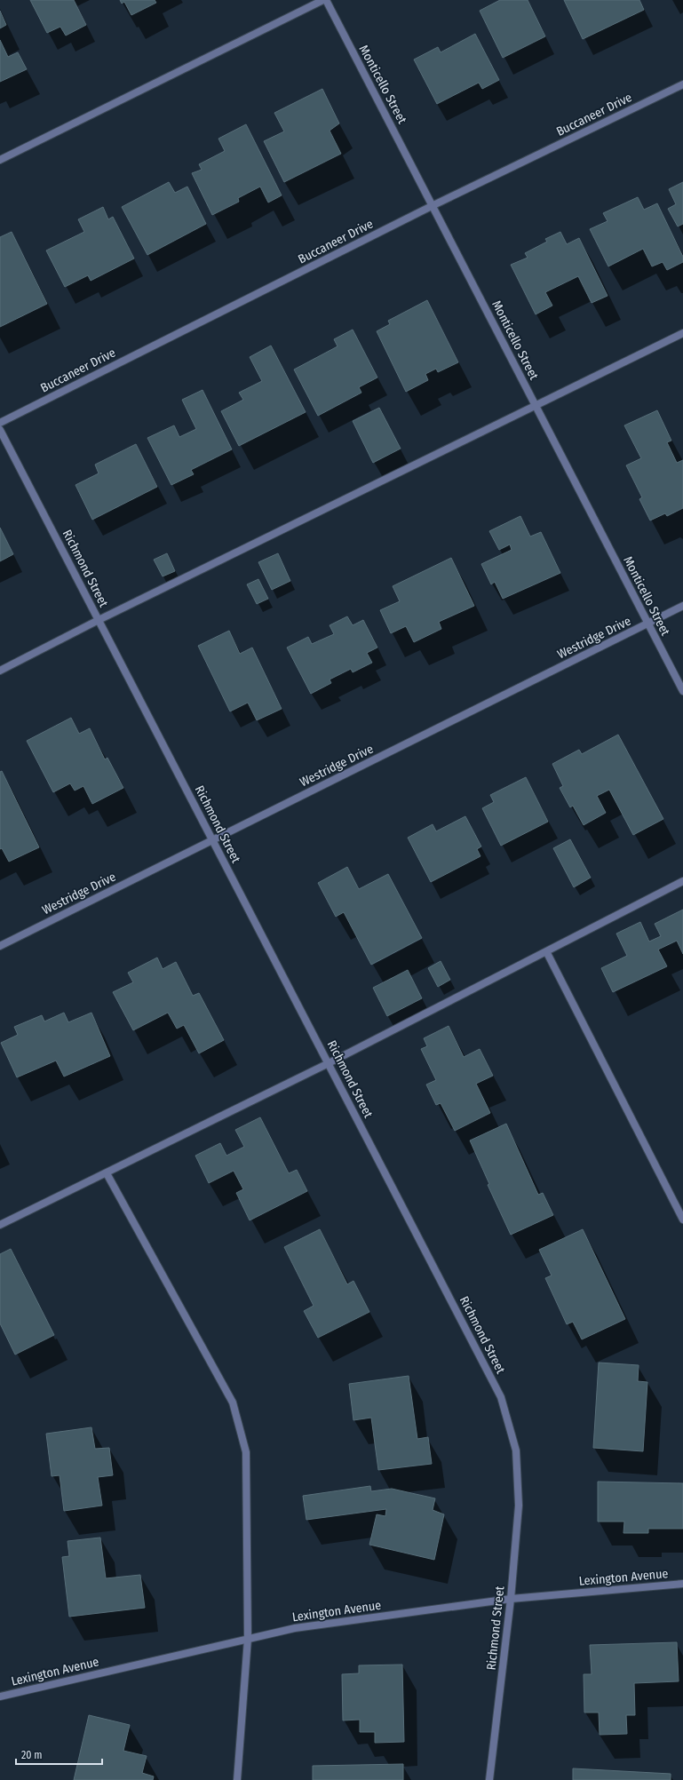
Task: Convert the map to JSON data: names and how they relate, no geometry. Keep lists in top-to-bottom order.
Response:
{
  "streets": {
    "street": [
      "Monticello Street",
      "Buccaneer Drive",
      "Richmond Street",
      "Westridge Drive",
      "Lexington Avenue"
    ]
  },
  "crossings": [
    ["Monticello Street", "Buccaneer Drive"],
    ["Monticello Street", "Westridge Drive"],
    ["Richmond Street", "Westridge Drive"],
    ["Richmond Street", "Lexington Avenue"]
  ],
  "scale_bar": "20 m"
}
